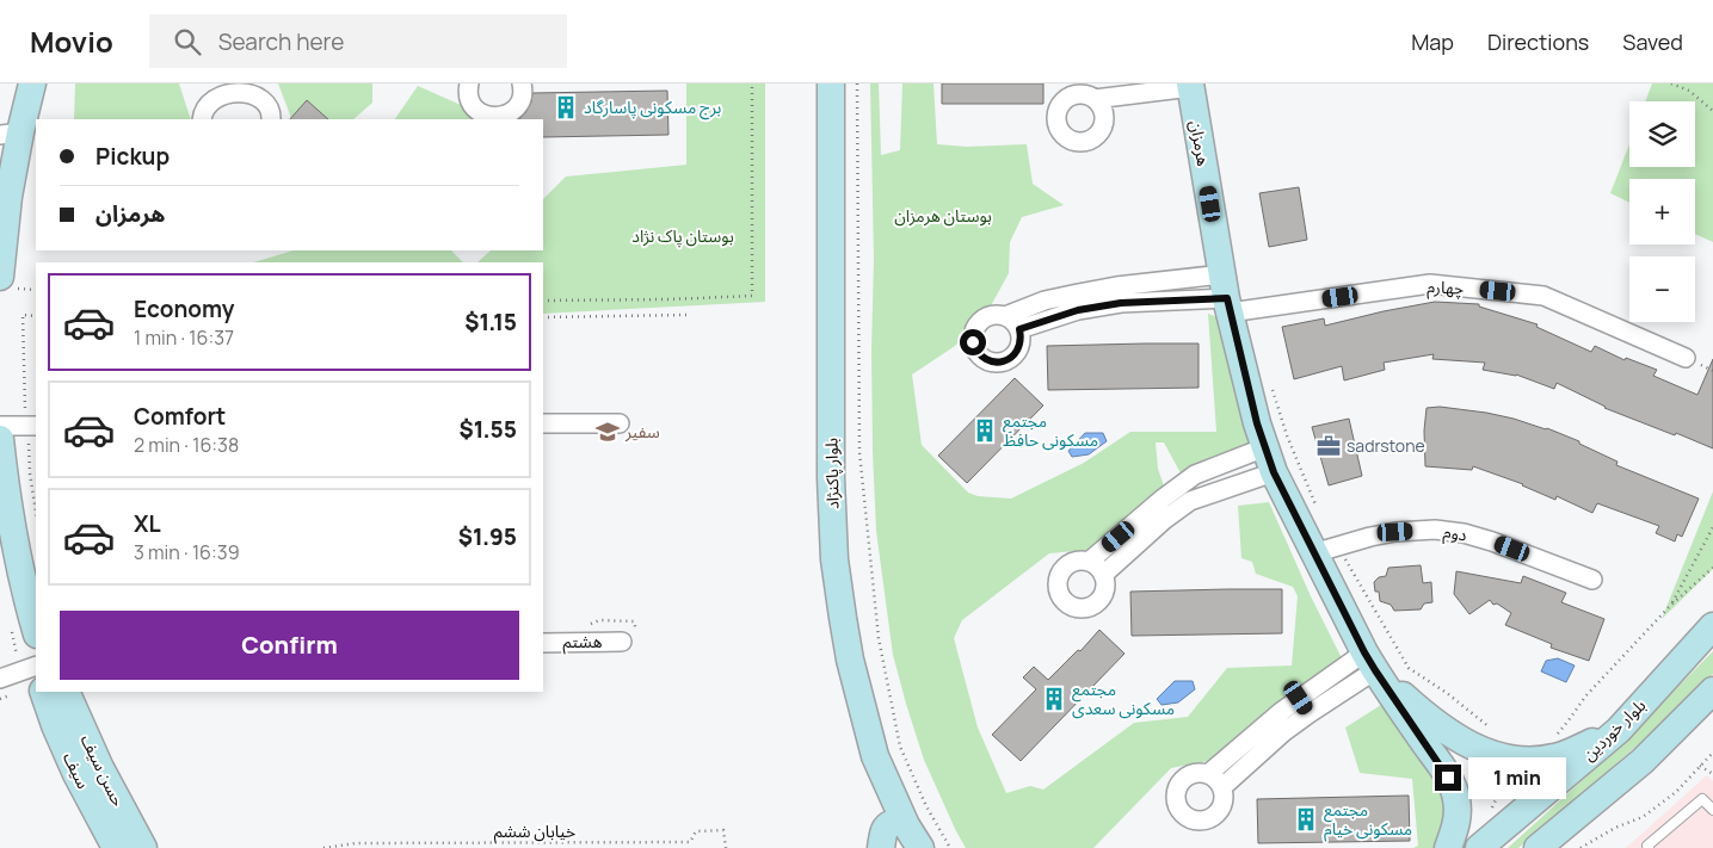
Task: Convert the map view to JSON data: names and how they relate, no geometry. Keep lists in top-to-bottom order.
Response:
{
  "streets": {
    "street": [
      "هرمزان",
      "چهارم",
      "بلوار پاکنژاد",
      "دوم",
      "هشتم",
      "بلوار خوردین",
      "سیف",
      "حسن سیف"
    ],
    "path": ["خیابان ششم"]
  },
  "crossings": [
    ["هرمزان", "چهارم"],
    ["هرمزان", "دوم"],
    ["هرمزان", "بلوار خوردین"]
  ],
  "parks": ["بوستان هرمزان", "بوستان پاک نژاد"],
  "places": {
    "building": [
      "برج مسکونی پاسارگاد",
      "مجتمع مسکونی حافظ",
      "مجتمع مسکونی سعدی",
      "مجتمع مسکونی خیام"
    ],
    "school or university": ["سفیر"],
    "office": ["sadrstone"]
  },
  "page": {
    "header": "Movio",
    "search": "Search here",
    "nav": ["Map", "Directions", "Saved"],
    "map_buttons": ["+", "−"],
    "banner": ["Pickup", "هرمزان"],
    "list": [
      {
        "name": "Economy",
        "note": "1 min · 16:37",
        "value": "$1.15"
      },
      {
        "name": "Comfort",
        "note": "2 min · 16:38",
        "value": "$1.55"
      },
      {
        "name": "XL",
        "note": "3 min · 16:39",
        "value": "$1.95"
      }
    ],
    "buttons": "Confirm",
    "bubble": "1 min"
  }
}
